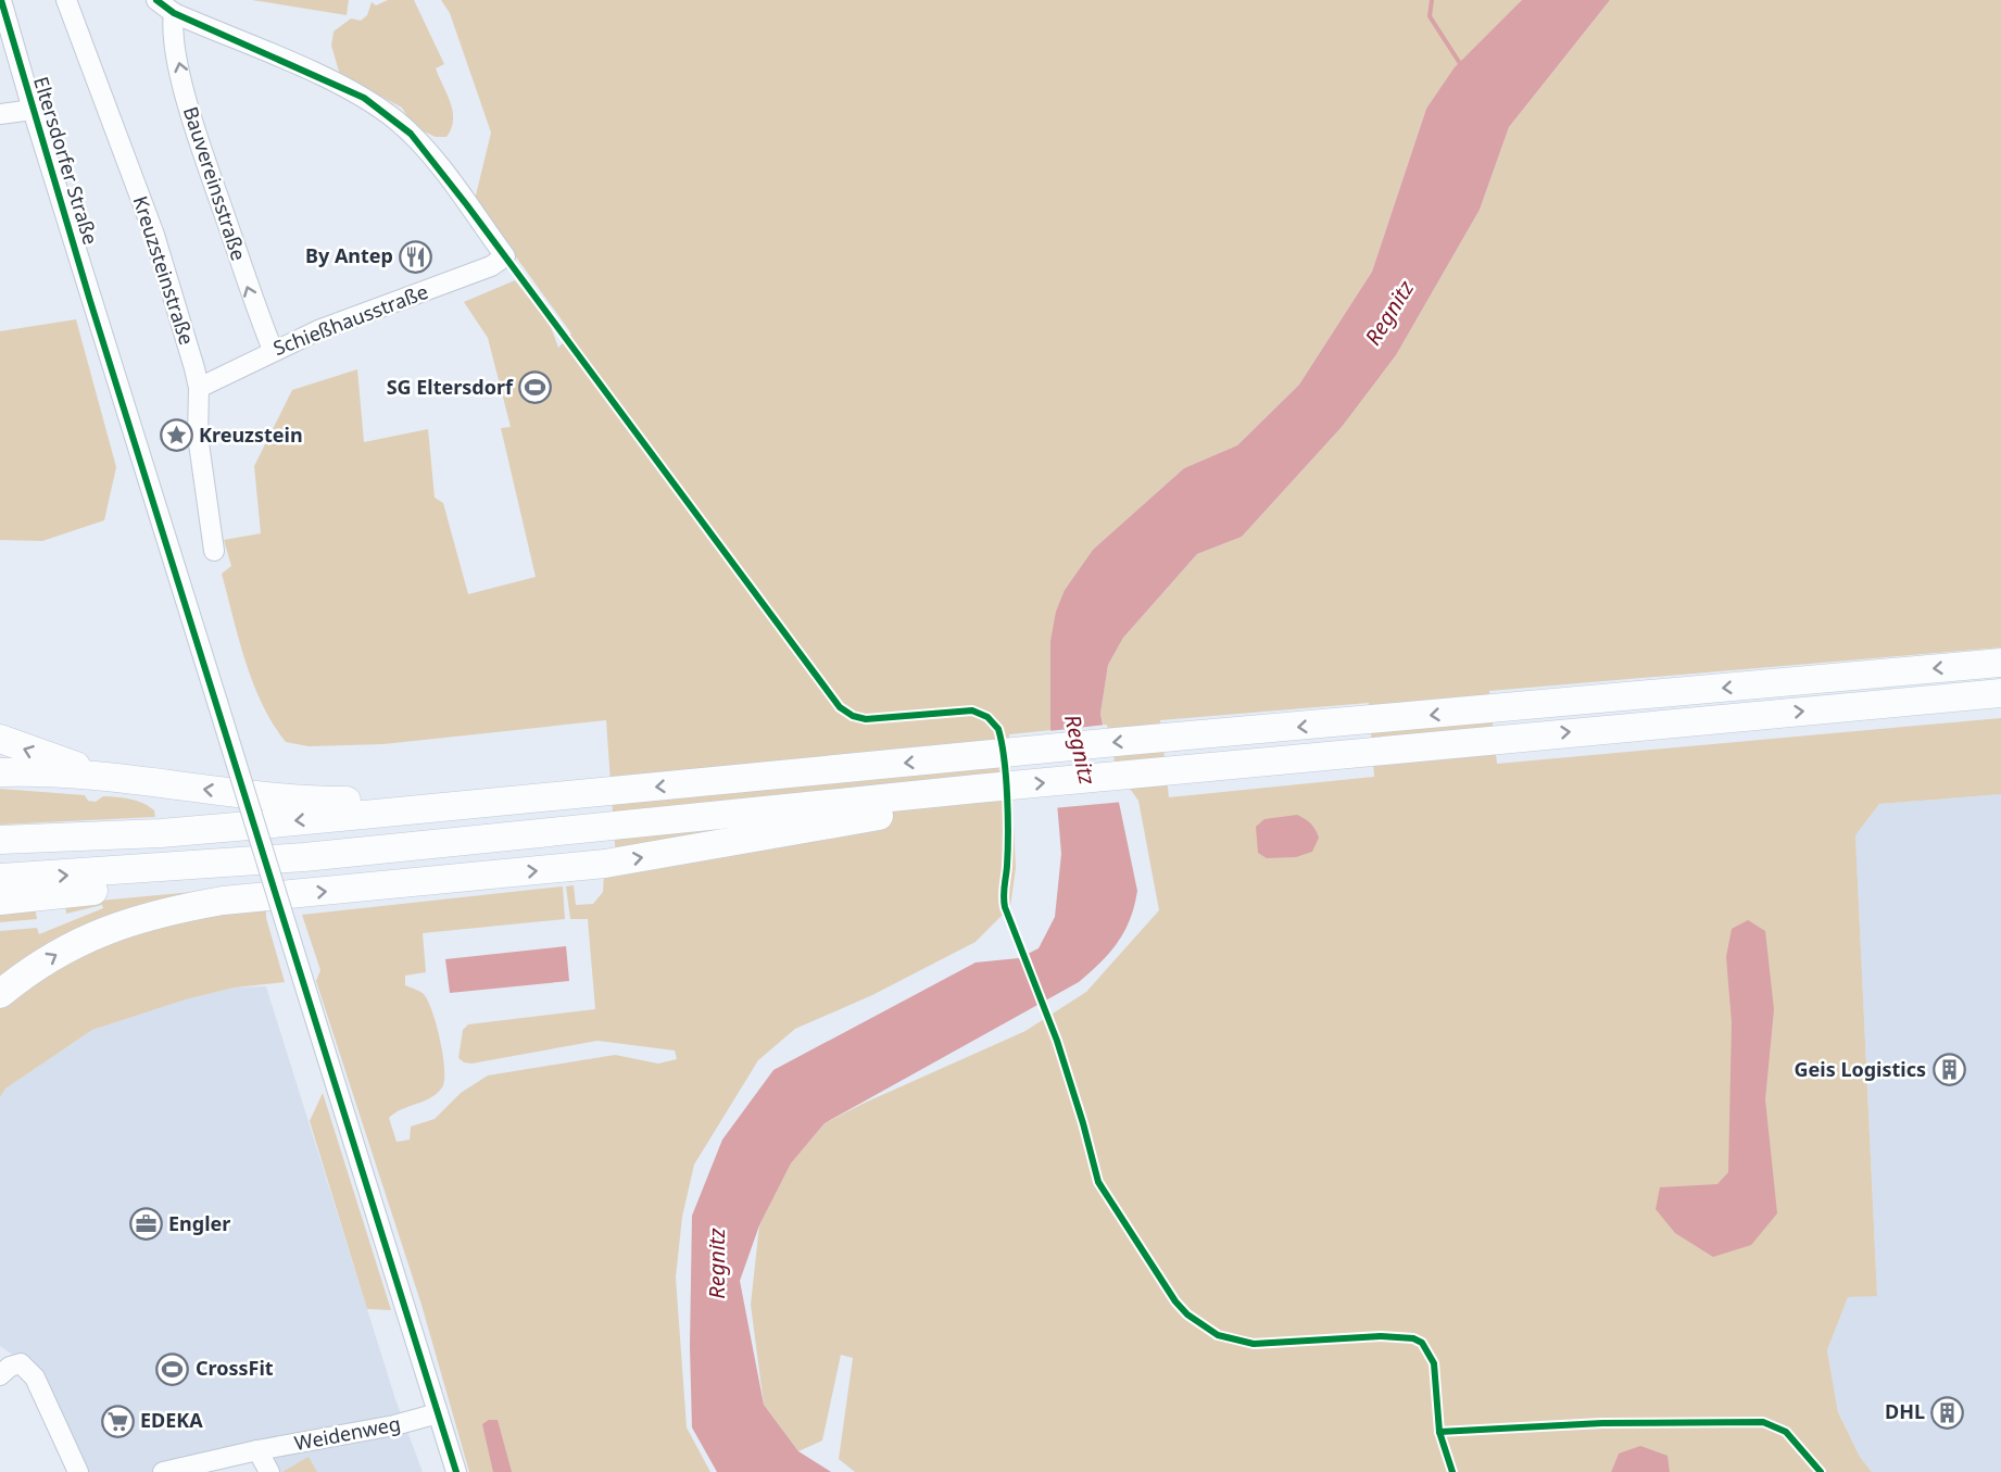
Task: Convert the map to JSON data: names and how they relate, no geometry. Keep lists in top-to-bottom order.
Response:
{
  "streets": {
    "street": [
      "Eltersdorfer Straße",
      "Bauvereinsstraße",
      "Kreuzsteinstraße",
      "Schießhausstraße",
      "Weidenweg"
    ]
  },
  "crossings": [
    ["Eltersdorfer Straße", "Weidenweg"],
    ["Bauvereinsstraße", "Schießhausstraße"],
    ["Kreuzsteinstraße", "Schießhausstraße"]
  ],
  "one_way": ["Bauvereinsstraße"],
  "water": ["Regnitz"],
  "places": {
    "restaurant": ["By Antep"],
    "sports": ["SG Eltersdorf", "CrossFit"],
    "place": ["Kreuzstein"],
    "building": ["Geis Logistics", "DHL"],
    "office": ["Engler"],
    "supermarket": ["EDEKA"]
  }
}
